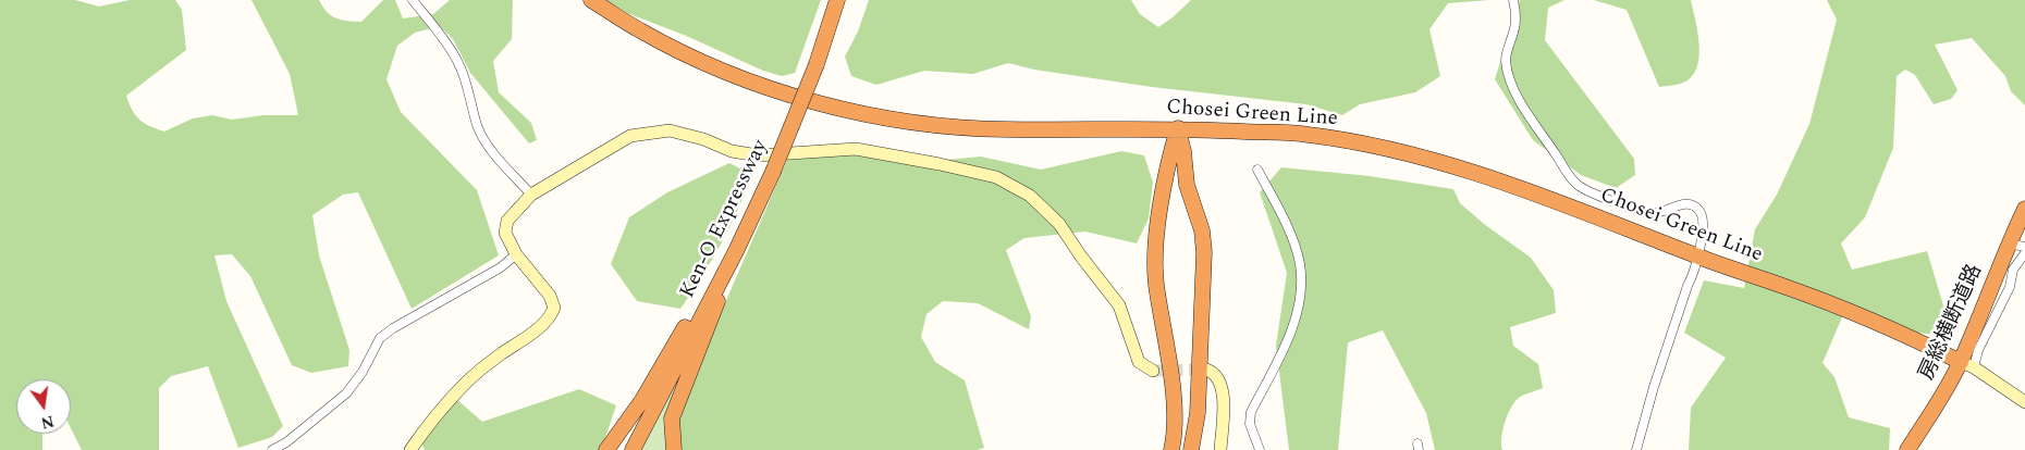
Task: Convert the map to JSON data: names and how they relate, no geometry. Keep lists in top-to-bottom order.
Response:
{
  "streets": {
    "highway": ["Chosei Green Line", "Ken-O Expressway", "房総横断道路"]
  },
  "crossings": [
    ["Chosei Green Line", "房総横断道路"]
  ],
  "north": "bottom"
}
